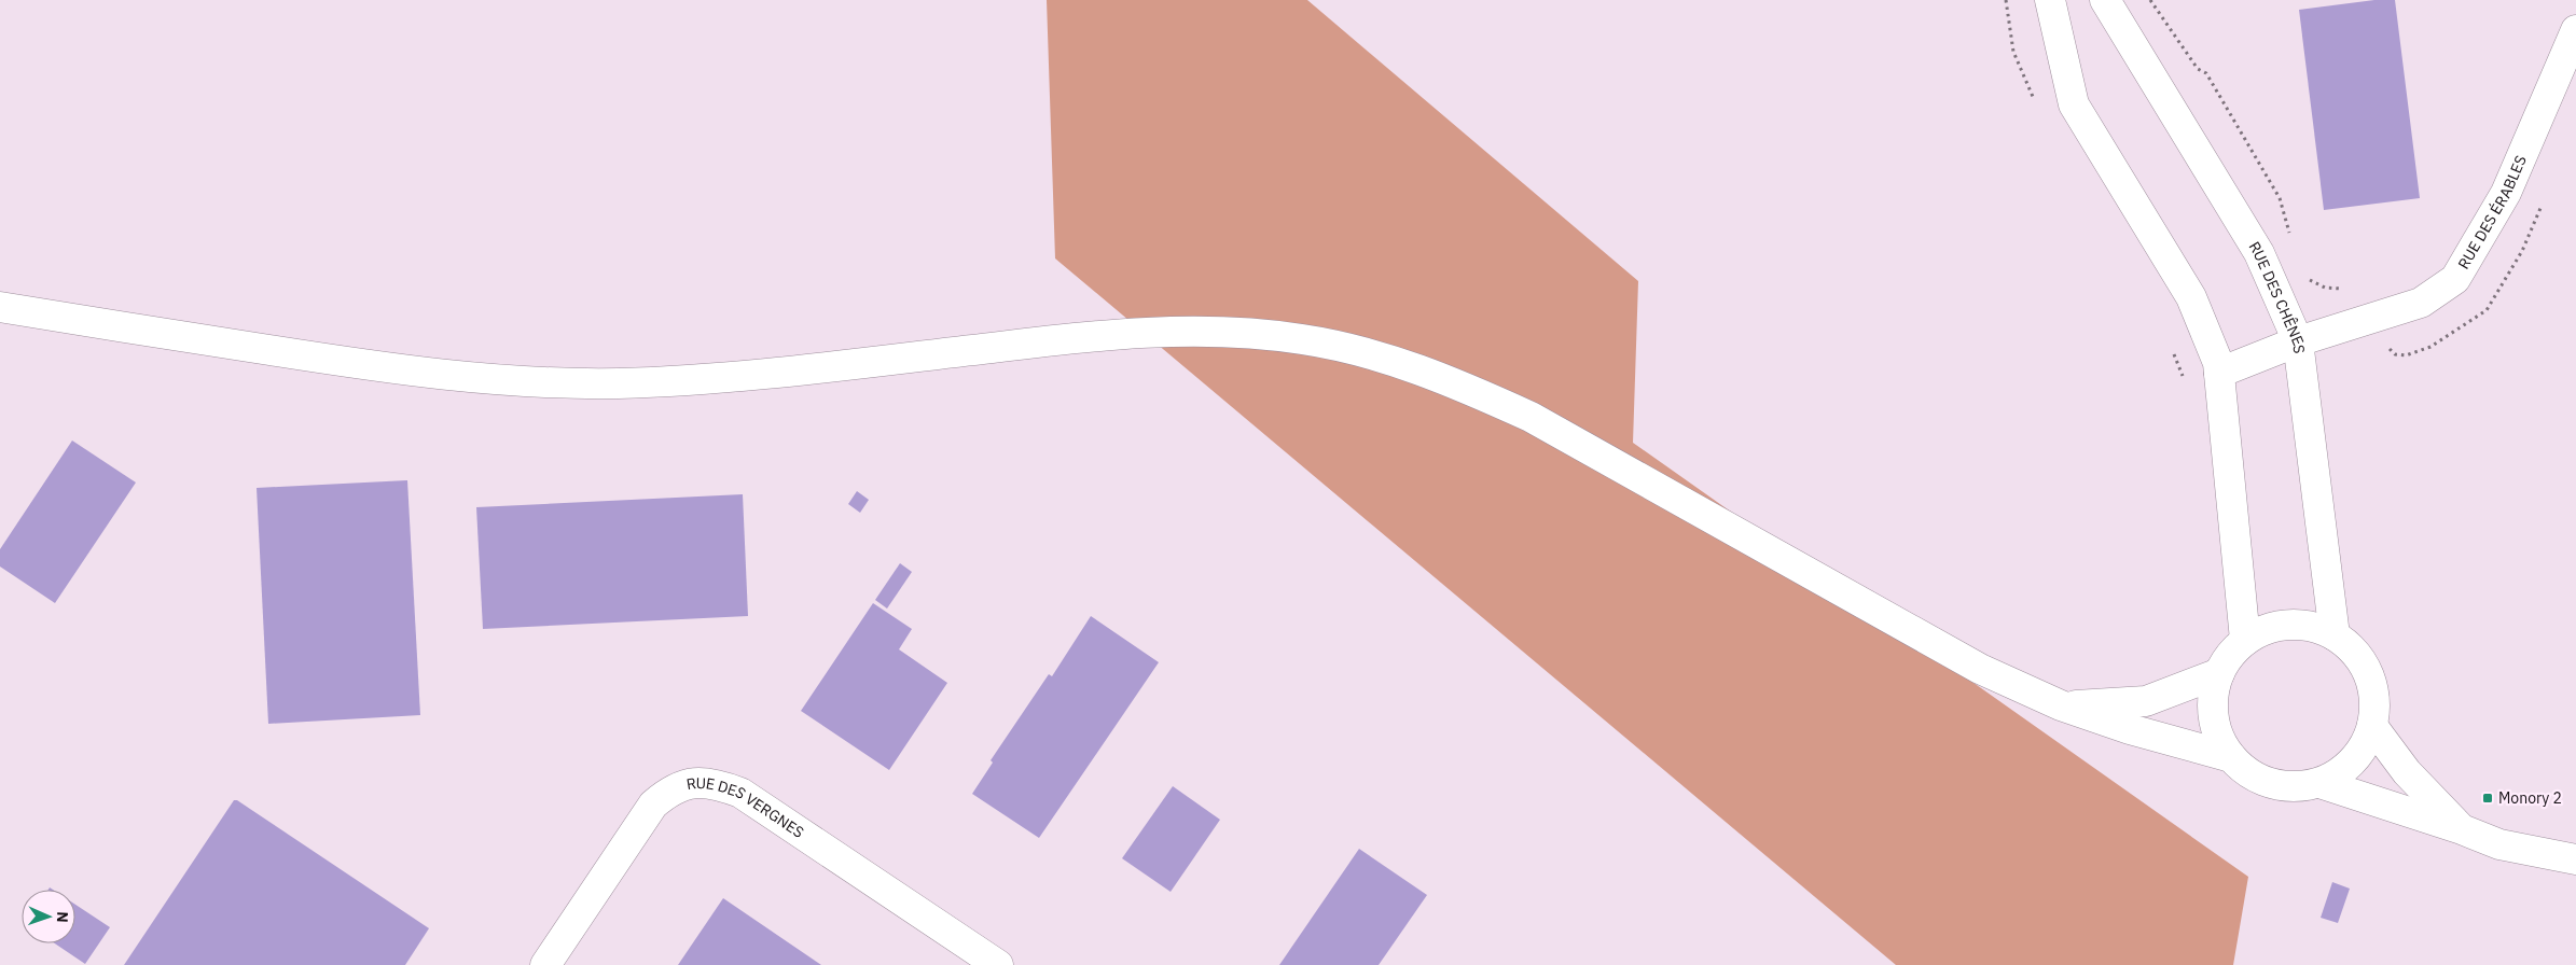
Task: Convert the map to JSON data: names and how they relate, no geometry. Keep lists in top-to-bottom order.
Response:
{
  "streets": {
    "street": ["RUE DES ÉRABLES", "RUE DES CHÊNES", "RUE DES VERGNES"]
  },
  "crossings": [
    ["RUE DES ÉRABLES", "RUE DES CHÊNES"]
  ],
  "places": {
    "transit": ["Monory 2"]
  },
  "north": "right"
}
